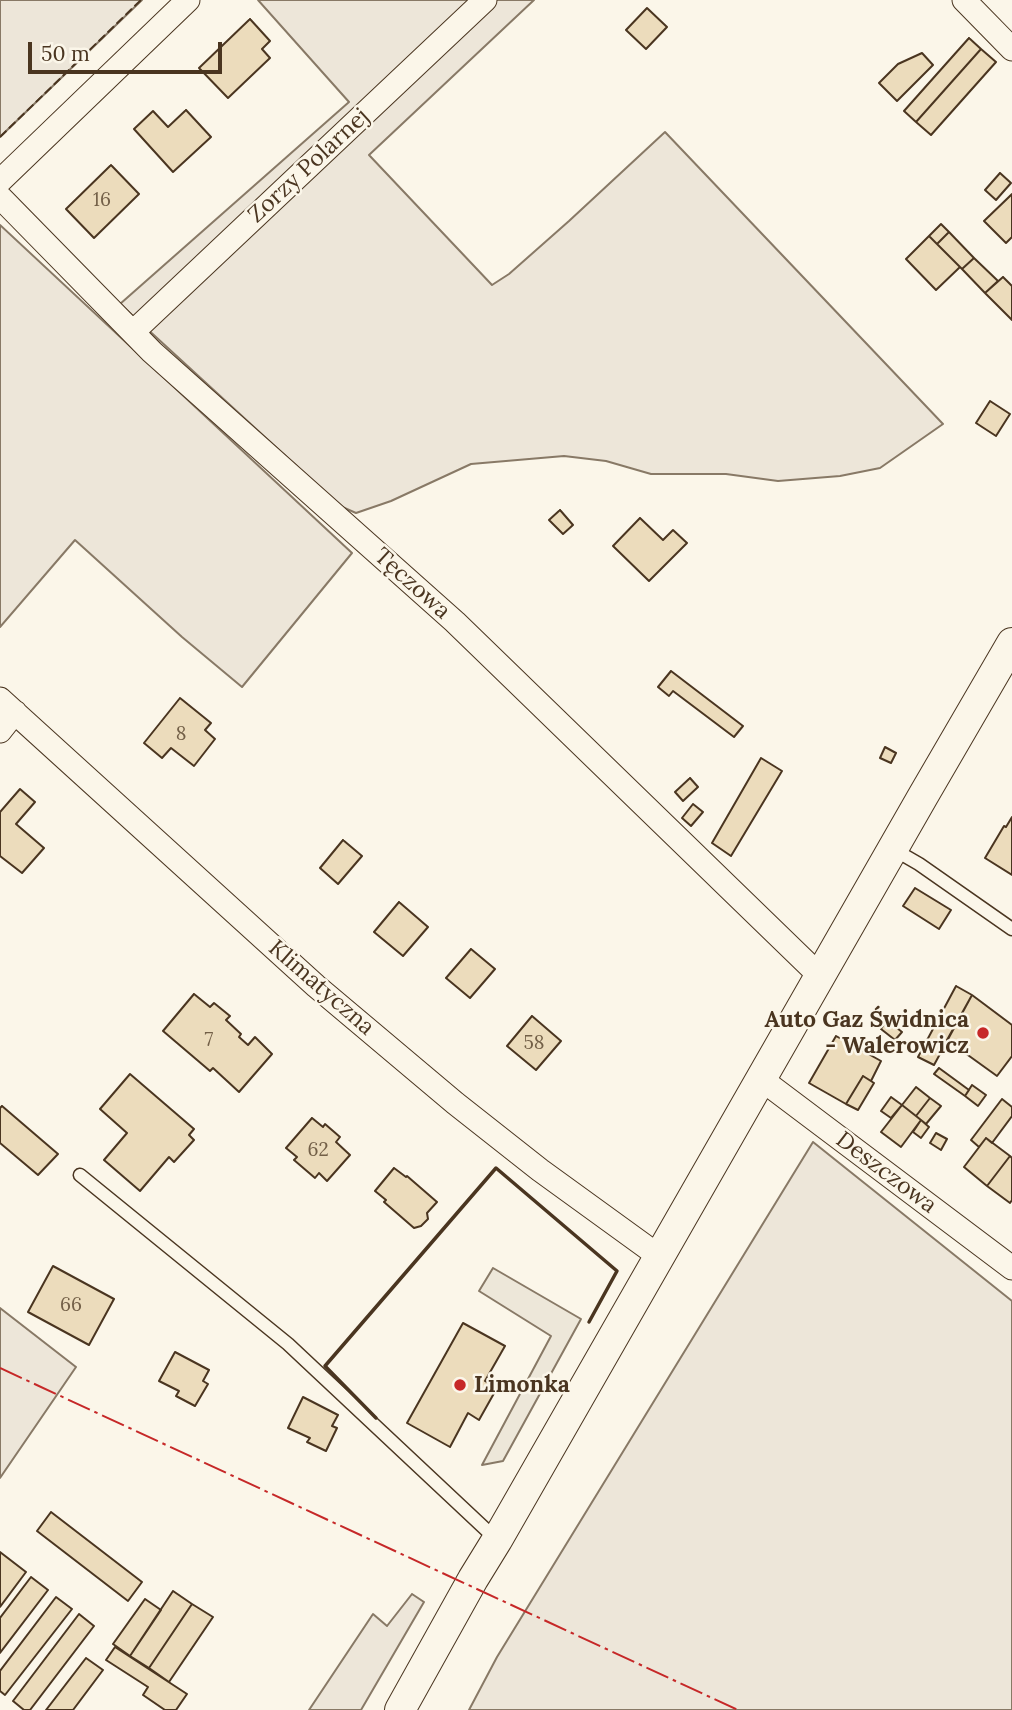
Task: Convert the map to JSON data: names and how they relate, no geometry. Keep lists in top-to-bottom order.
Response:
{
  "streets": {
    "street": [
      "Zorzy Polarnej",
      "Tęczowa",
      "Klimatyczna",
      "Deszczowa"
    ]
  },
  "crossings": [
    ["Zorzy Polarnej", "Tęczowa"]
  ],
  "places": ["Auto Gaz Świdnica - Walerowicz", "Limonka"],
  "house_numbers": [
    "16",
    "8",
    "7",
    "58",
    "62",
    "66"
  ],
  "scale_bar": "50 m"
}
